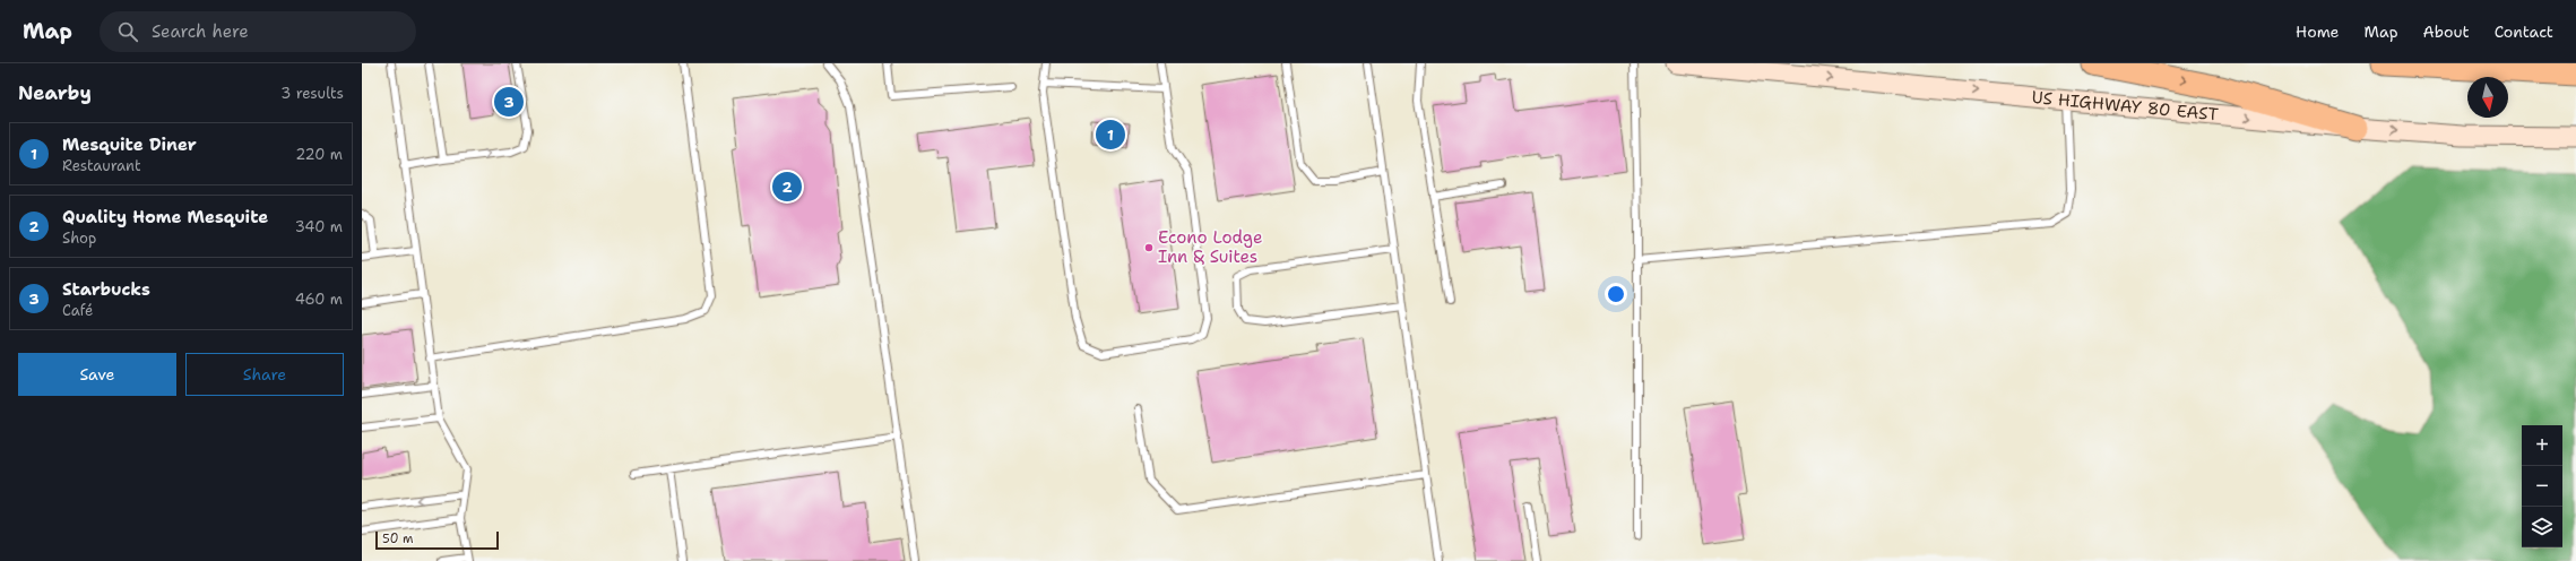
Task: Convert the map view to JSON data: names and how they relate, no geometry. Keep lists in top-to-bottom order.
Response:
{
  "streets": {
    "main road": ["US HIGHWAY 80 EAST"]
  },
  "one_way": ["US HIGHWAY 80 EAST"],
  "places": ["Econo Lodge Inn & Suites"],
  "scale_bar": "50 m",
  "north": "bottom",
  "page": {
    "header": "Map",
    "search": "Search here",
    "nav": [
      "Home",
      "Map",
      "About",
      "Contact"
    ],
    "heading": ["Nearby", "3 results"],
    "pins": ["3", "1", "2"],
    "list": [
      {
        "mark": "1",
        "name": "Mesquite Diner",
        "note": "Restaurant",
        "value": "220 m"
      },
      {
        "mark": "2",
        "name": "Quality Home Mesquite",
        "note": "Shop",
        "value": "340 m"
      },
      {
        "mark": "3",
        "name": "Starbucks",
        "note": "Café",
        "value": "460 m"
      }
    ],
    "buttons": ["Save", "Share"],
    "map_buttons": ["+", "−"],
    "scale": "50 m"
  }
}
